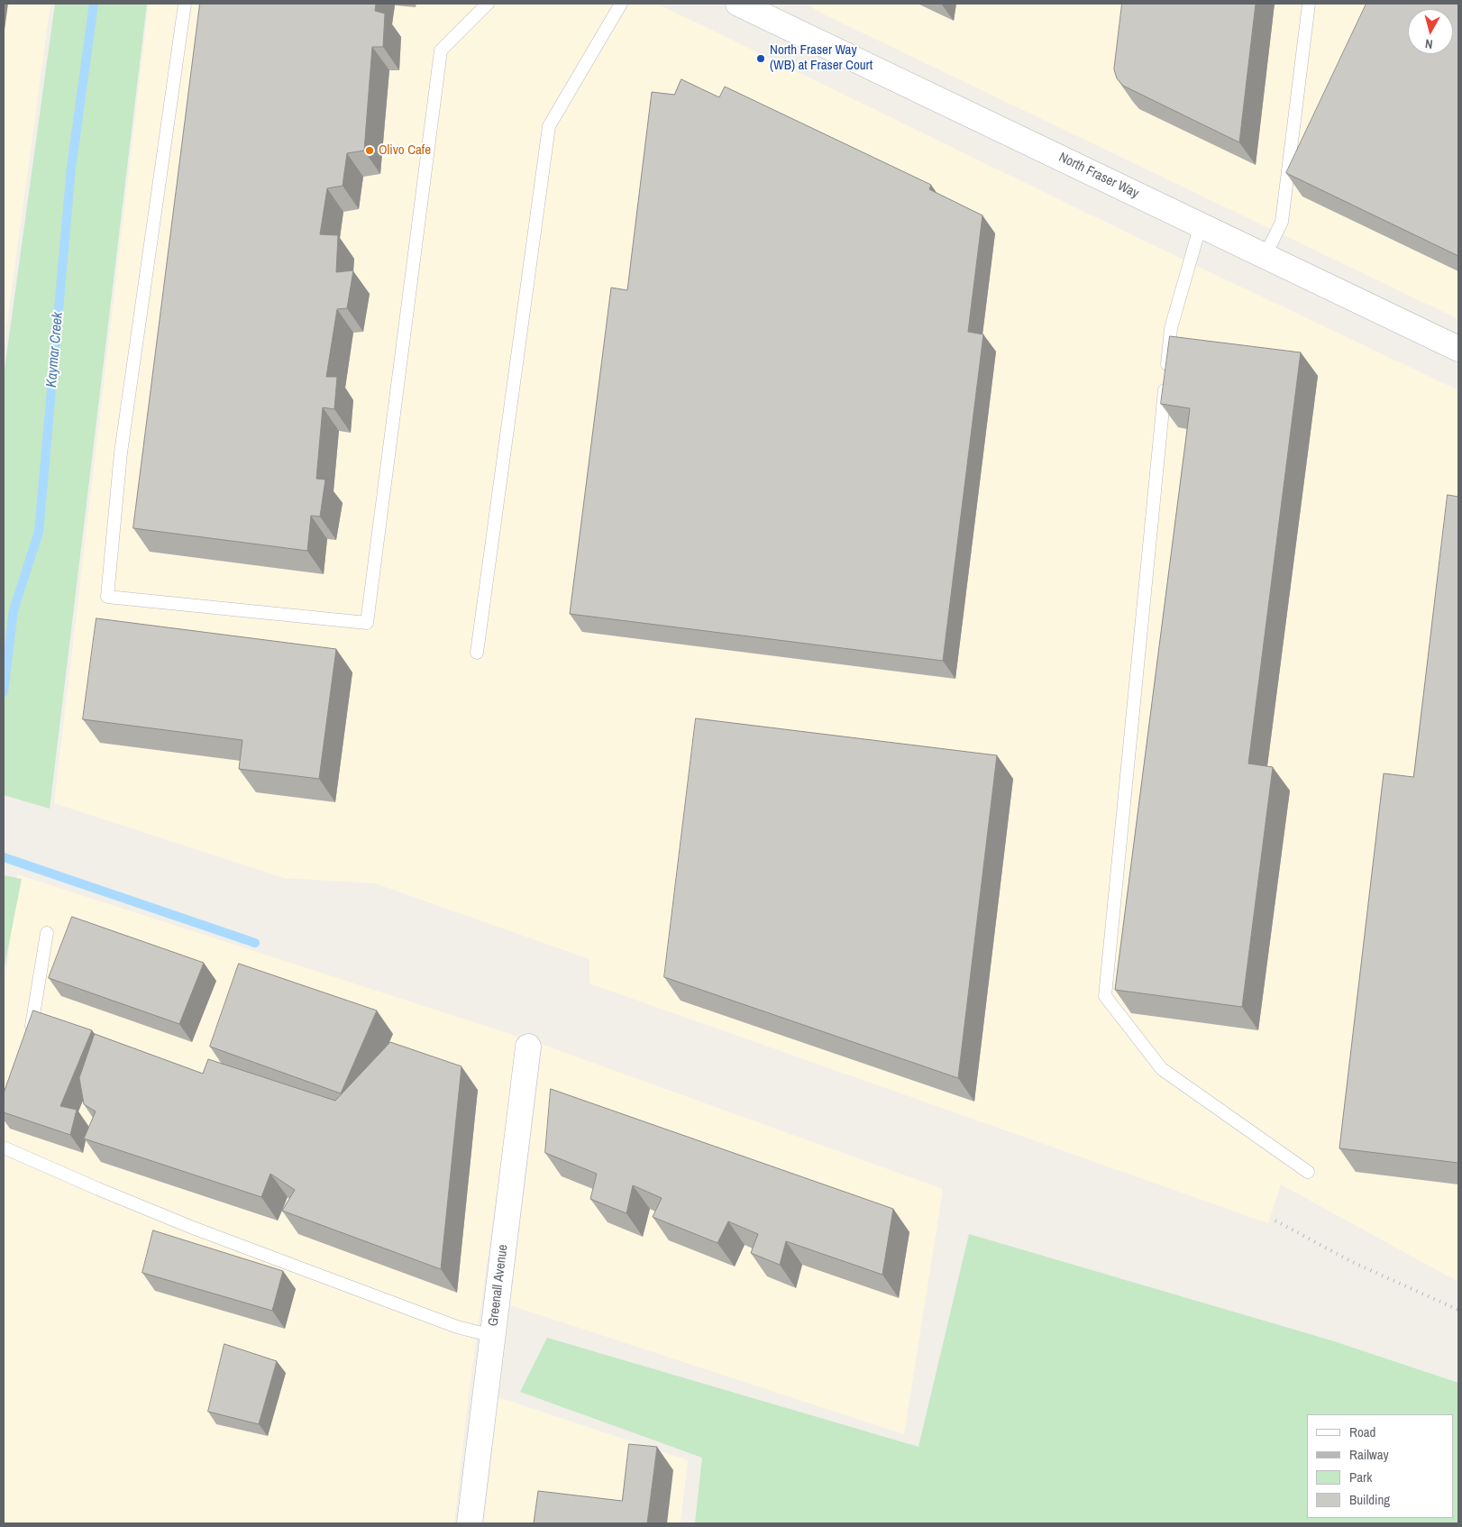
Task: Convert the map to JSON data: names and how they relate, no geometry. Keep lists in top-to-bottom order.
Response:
{
  "streets": {
    "street": ["North Fraser Way", "Greenall Avenue"]
  },
  "water": ["Kaymar Creek"],
  "places": ["North Fraser Way (WB) at Fraser Court", "Olivo Cafe"],
  "legend": [
    "Road",
    "Railway",
    "Park",
    "Building"
  ],
  "north": "bottom"
}
